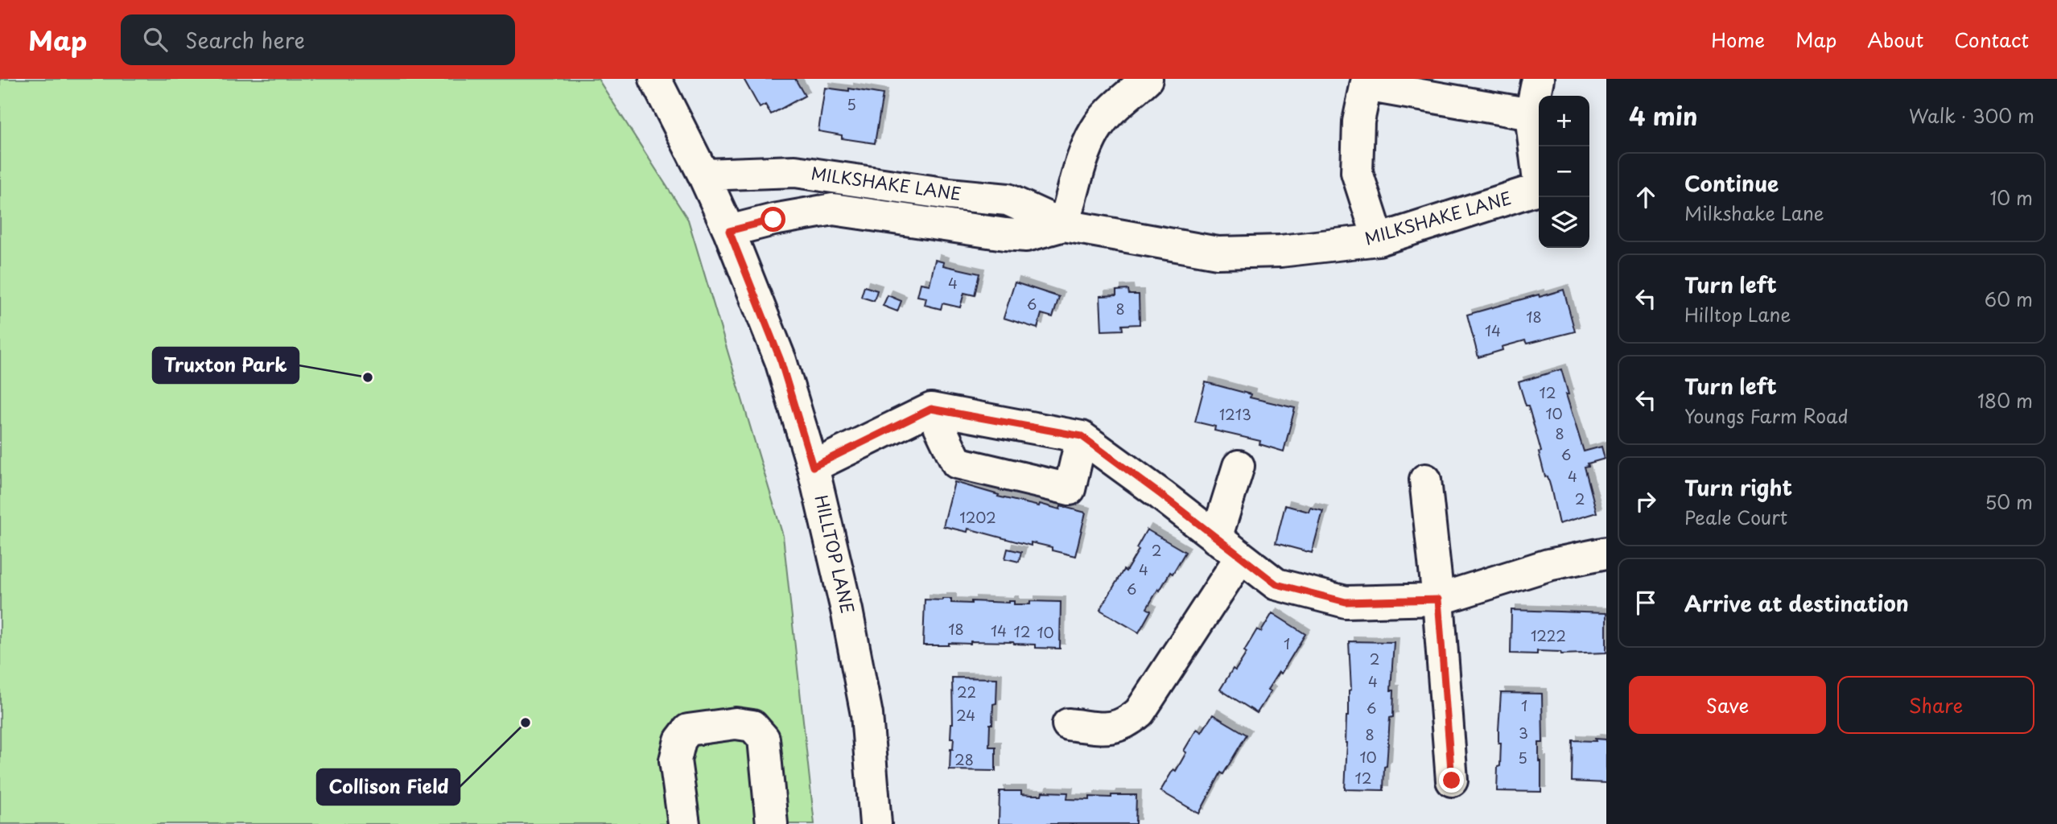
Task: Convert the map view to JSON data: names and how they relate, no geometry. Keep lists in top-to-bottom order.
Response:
{
  "streets": {
    "street": ["MILKSHAKE LANE", "HILLTOP LANE"]
  },
  "crossings": [
    ["MILKSHAKE LANE", "HILLTOP LANE"]
  ],
  "places": ["Truxton Park", "Collison Field"],
  "house_numbers": [
    "5",
    "4",
    "6",
    "8",
    "18",
    "14",
    "12",
    "10",
    "1213",
    "8",
    "6",
    "4",
    "2",
    "1202",
    "2",
    "4",
    "6",
    "18",
    "14",
    "12",
    "10",
    "1222",
    "1",
    "2",
    "4",
    "22",
    "1",
    "6",
    "24",
    "3",
    "8",
    "10",
    "5",
    "28",
    "12"
  ],
  "page": {
    "header": "Map",
    "search": "Search here",
    "nav": [
      "Home",
      "Map",
      "About",
      "Contact"
    ],
    "heading": ["4 min", "Walk · 300 m"],
    "map_buttons": ["+", "−"],
    "list": [
      ["Continue", "Milkshake Lane", "10 m"],
      ["Turn left", "Hilltop Lane", "60 m"],
      ["Turn left", "Youngs Farm Road", "180 m"],
      ["Turn right", "Peale Court", "50 m"],
      "Arrive at destination"
    ],
    "buttons": ["Save", "Share"]
  }
}
